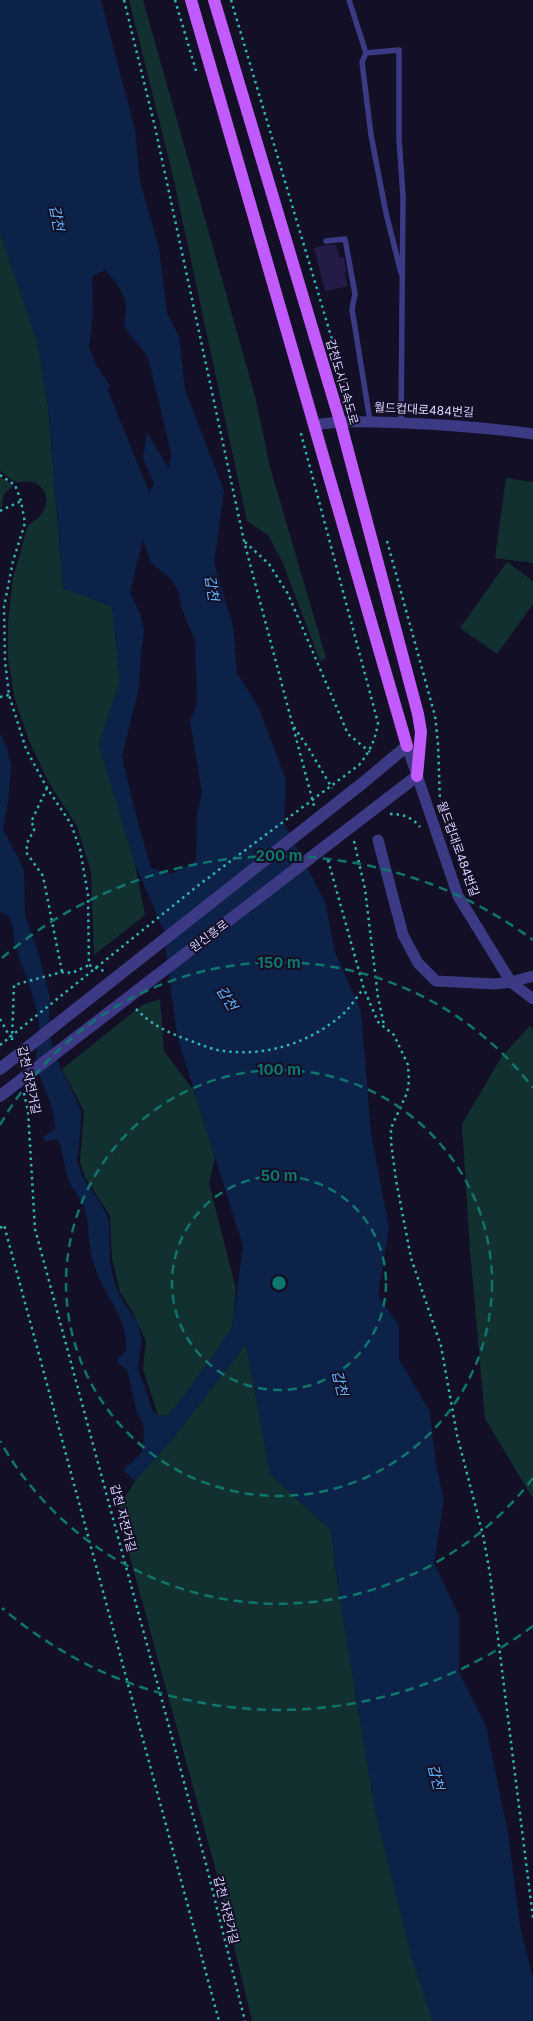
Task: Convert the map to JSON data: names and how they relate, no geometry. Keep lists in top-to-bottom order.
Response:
{
  "streets": {
    "main road": ["갑천도시고속도로"],
    "street": ["월드컵대로484번길", "원신흥로"],
    "path": ["갑천 자전거길"]
  },
  "crossings": [
    ["갑천도시고속도로", "월드컵대로484번길"],
    ["갑천도시고속도로", "원신흥로"],
    ["월드컵대로484번길", "원신흥로"]
  ],
  "water": ["갑천"],
  "rings": [
    "200 m",
    "150 m",
    "100 m",
    "50 m"
  ]
}
